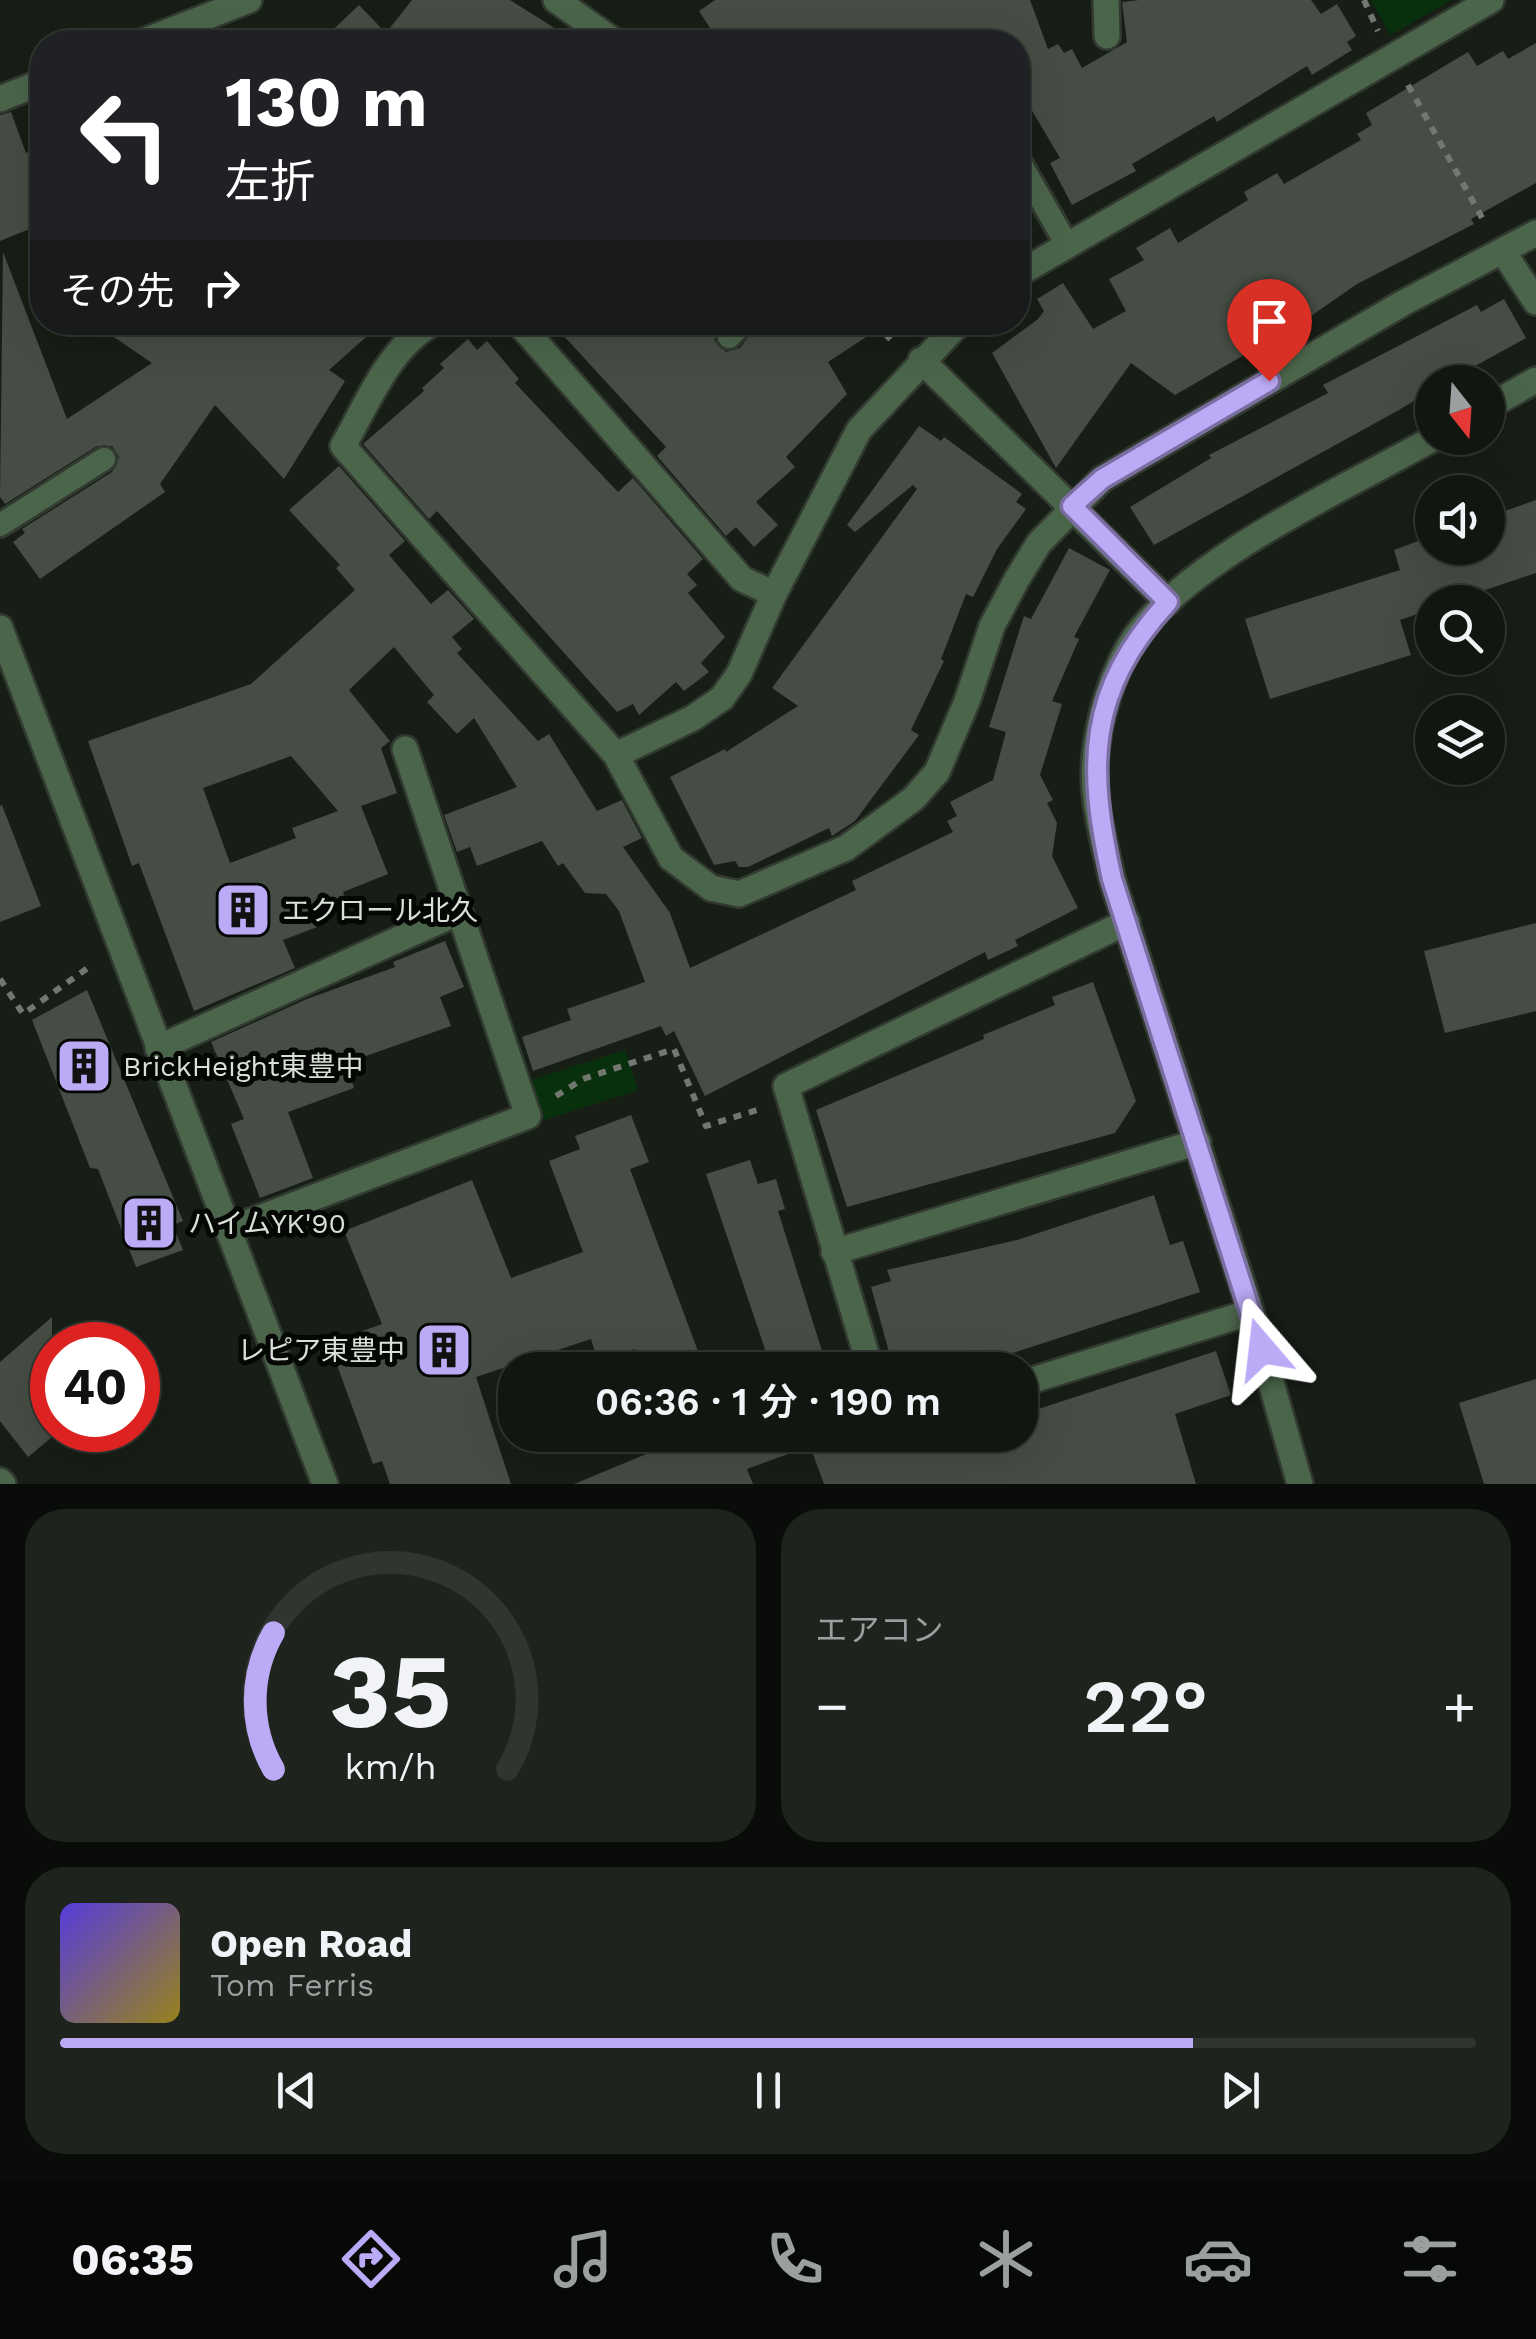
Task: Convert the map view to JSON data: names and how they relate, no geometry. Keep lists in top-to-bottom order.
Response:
{
  "places": {
    "building": [
      "エクロール北久",
      "BrickHeight東豊中",
      "ハイムYK'90",
      "レピア東豊中"
    ]
  },
  "north": "bottom",
  "page": {
    "turn": ["130 m", "左折"],
    "then": "その先",
    "limit": "40",
    "trip": "06:36 · 1 分 · 190 m",
    "tile": "エアコン",
    "heat": ["−", "22°", "+"],
    "song": ["Open Road", "Tom Ferris"],
    "tabs": "06:35",
    "gauge": ["35", "km/h"]
  }
}
